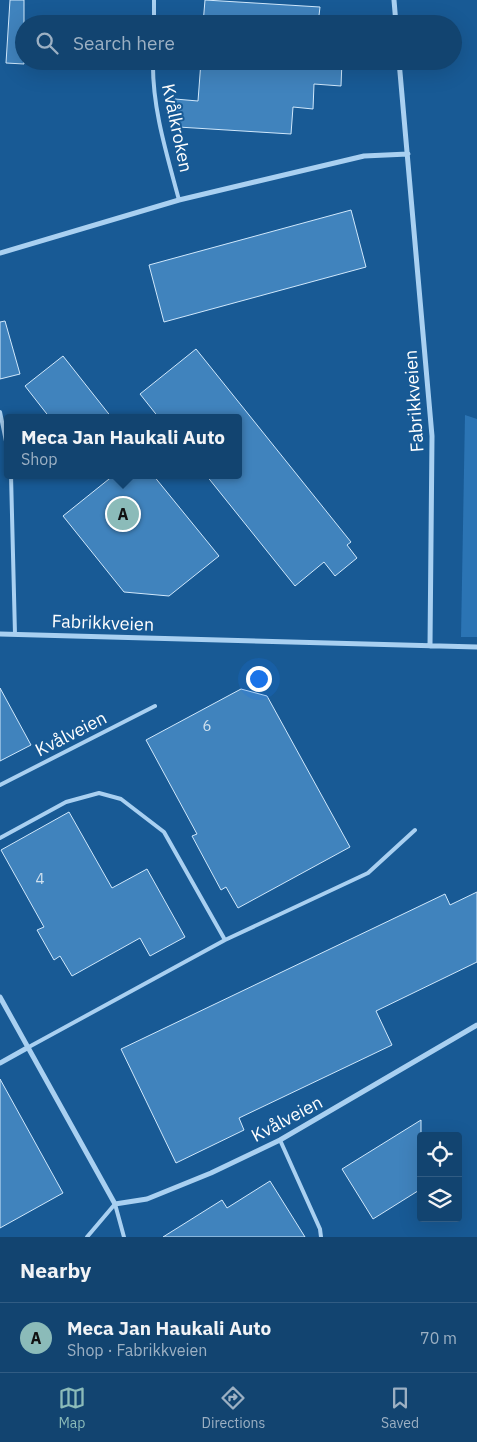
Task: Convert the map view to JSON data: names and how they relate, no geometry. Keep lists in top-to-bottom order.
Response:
{
  "streets": {
    "street": ["Fabrikkveien", "Kvålveien"],
    "lane": ["Kvålkroken"]
  },
  "house_numbers": ["6", "4"],
  "page": {
    "search": "Search here",
    "popup": ["Meca Jan Haukali Auto", "Shop"],
    "pins": "A",
    "heading": "Nearby",
    "list": [
      {
        "mark": "A",
        "name": "Meca Jan Haukali Auto",
        "note": "Shop · Fabrikkveien",
        "value": "70 m"
      }
    ],
    "nav": ["Map", "Directions", "Saved"]
  }
}
